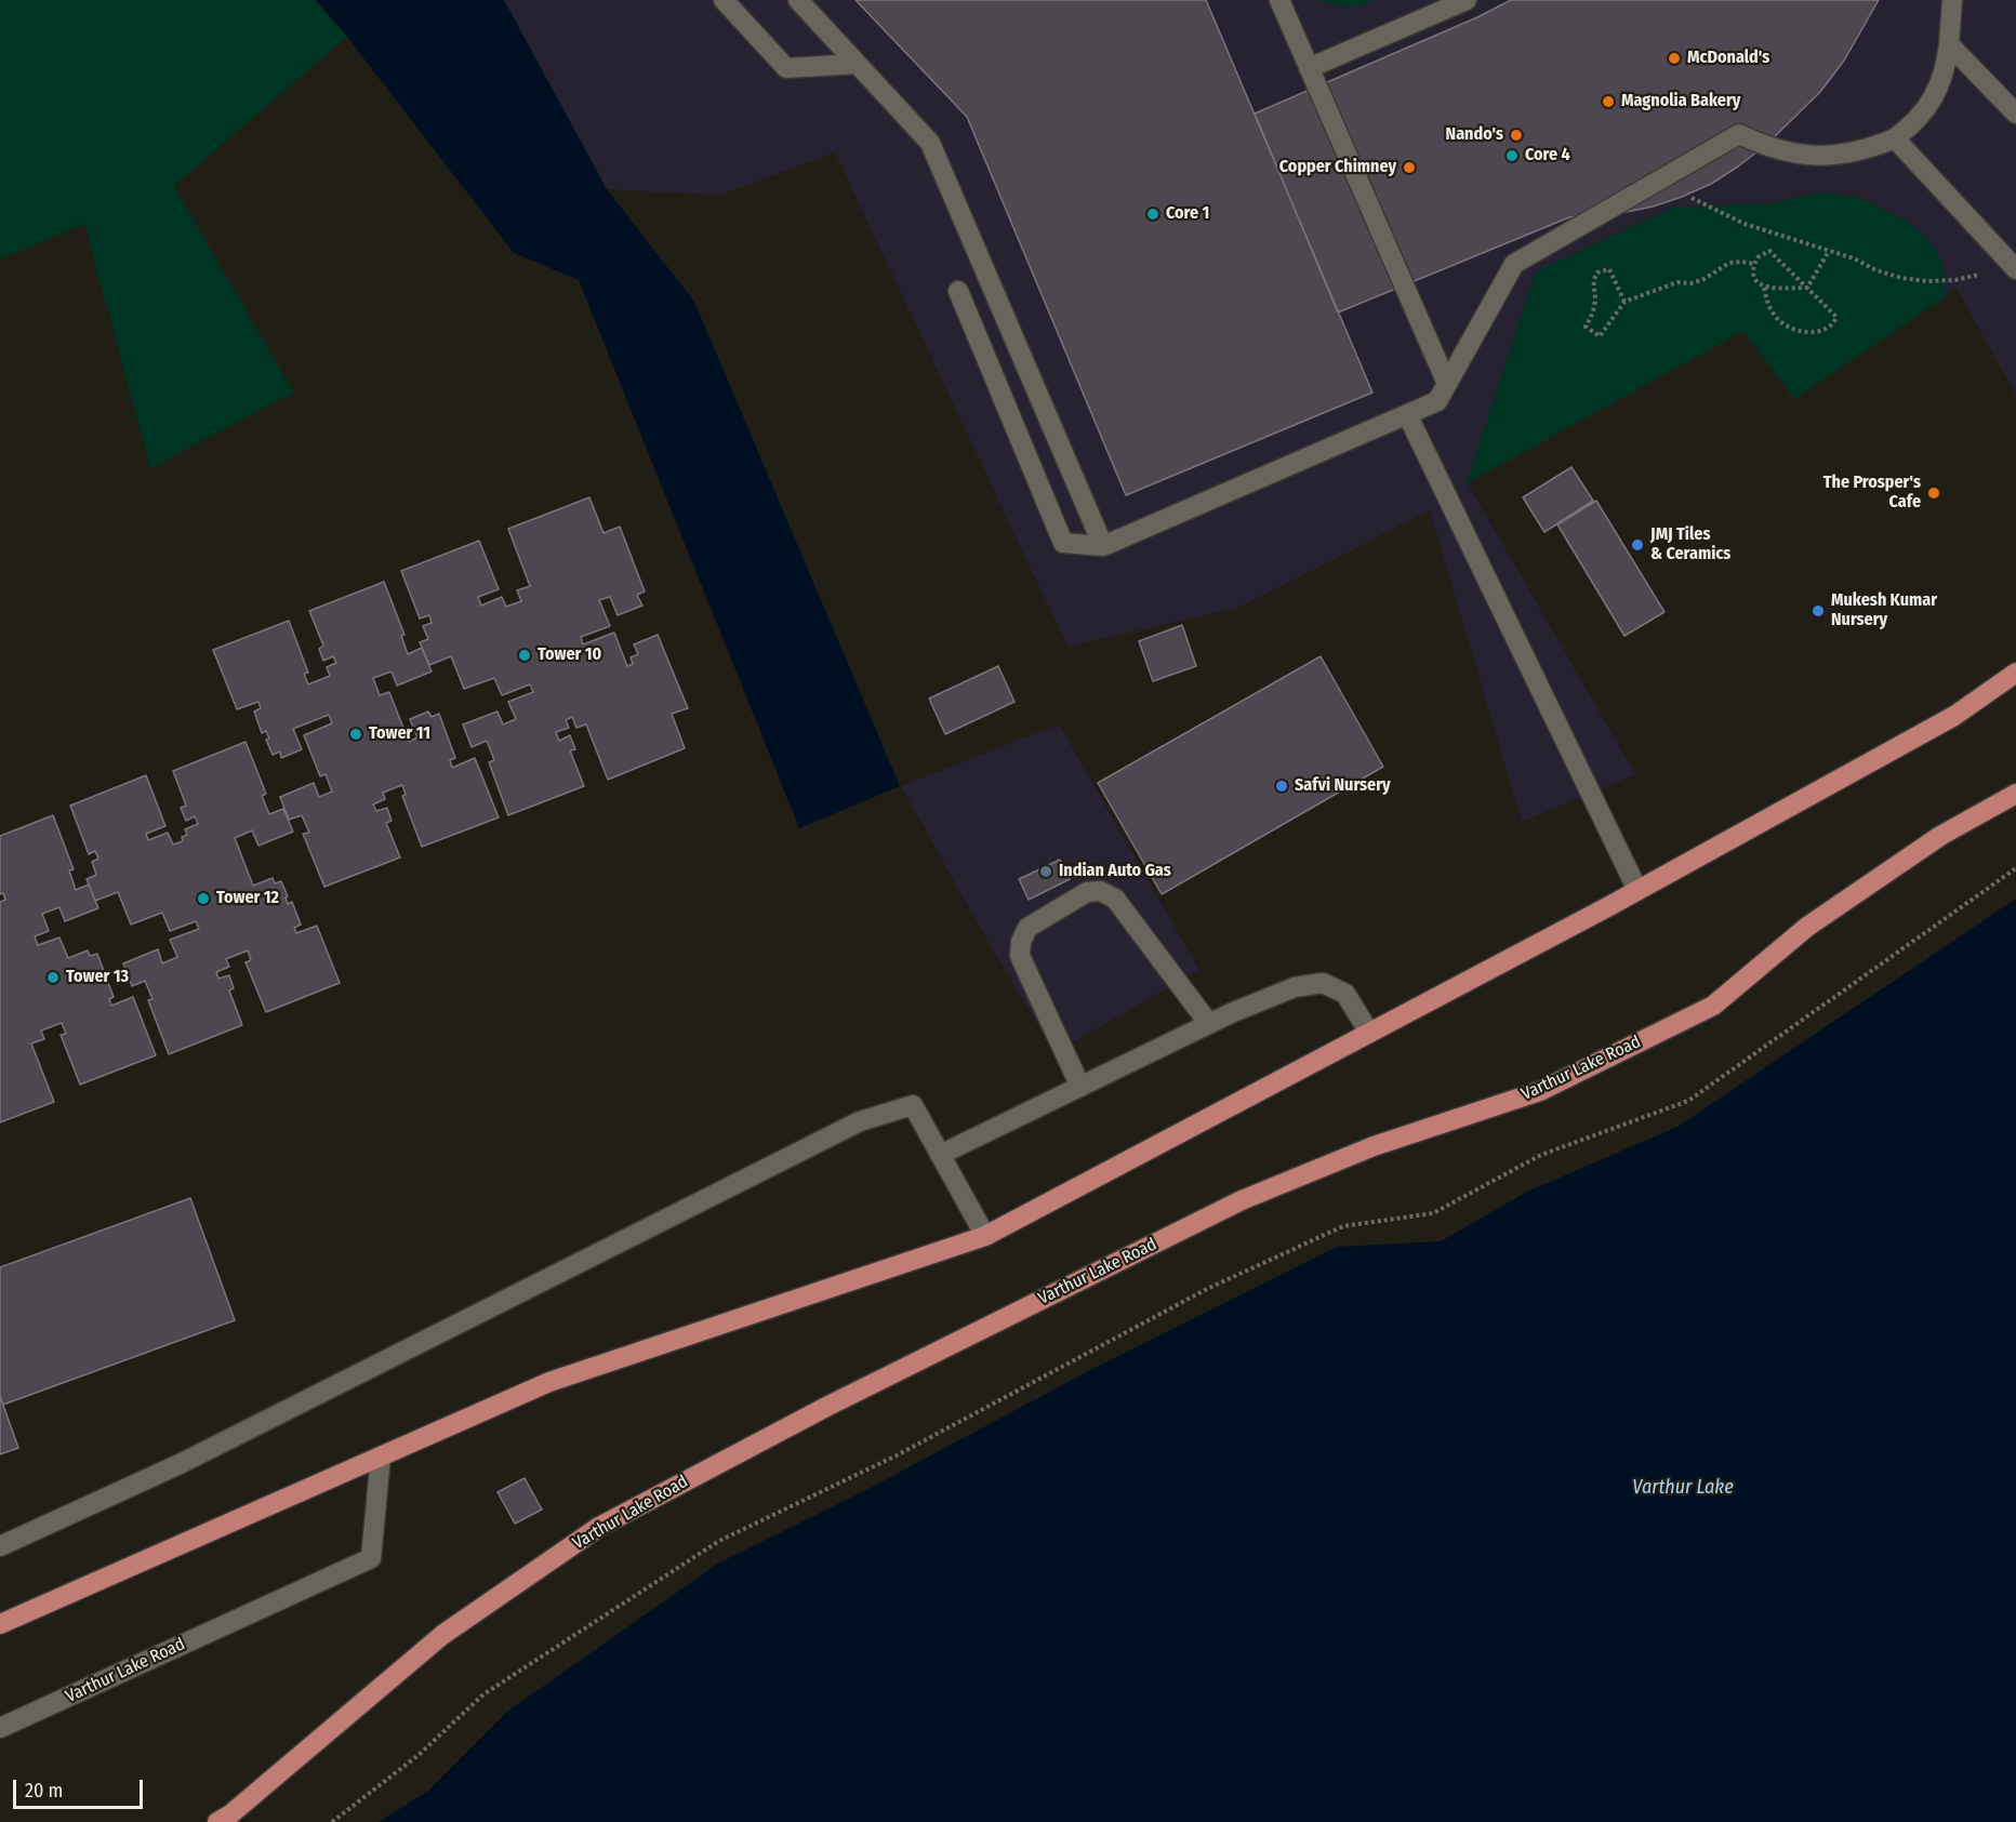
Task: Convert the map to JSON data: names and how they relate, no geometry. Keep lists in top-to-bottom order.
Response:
{
  "streets": {
    "main road": ["Varthur Lake Road"]
  },
  "water": ["Varthur Lake"],
  "places": [
    "McDonald's",
    "Magnolia Bakery",
    "Nando's",
    "Core 4",
    "Copper Chimney",
    "Core 1",
    "The Prosper's Cafe",
    "JMJ Tiles & Ceramics",
    "Mukesh Kumar Nursery",
    "Tower 10",
    "Tower 11",
    "Safvi Nursery",
    "Indian Auto Gas",
    "Tower 12",
    "Tower 13"
  ],
  "scale_bar": "20 m"
}
